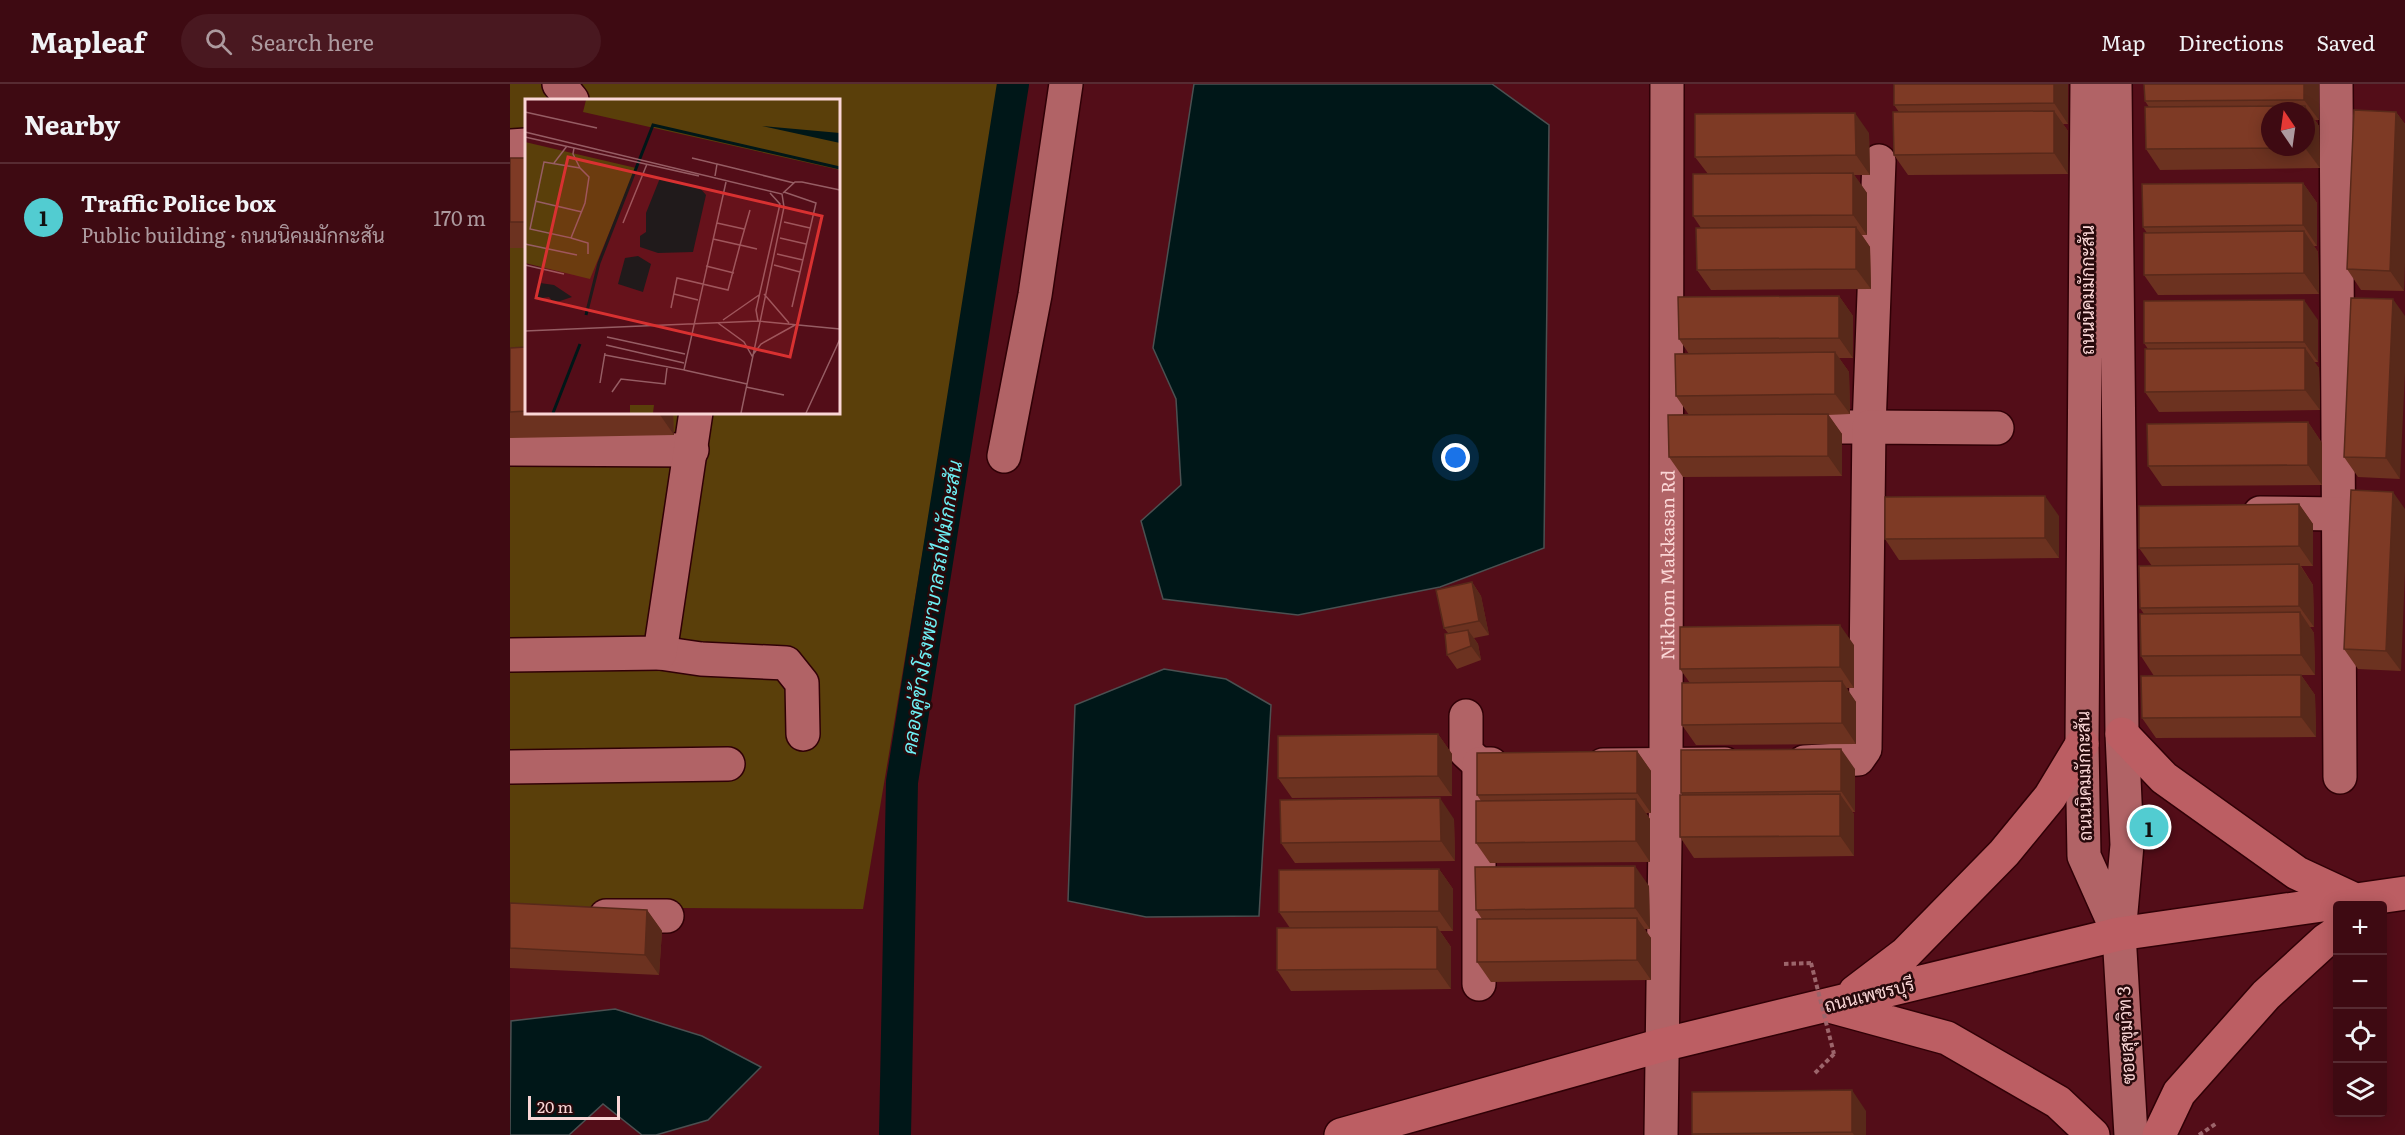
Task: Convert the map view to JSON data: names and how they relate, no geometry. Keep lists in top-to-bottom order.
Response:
{
  "streets": {
    "main road": ["ถนนเพชรบุรี"],
    "street": ["ถนนนิคมมักกะสัน", "Nikhom Makkasan Rd", "ซอยสุขุมวิท 3"]
  },
  "crossings": [
    ["ถนนนิคมมักกะสัน", "ถนนเพชรบุรี"],
    ["ถนนนิคมมักกะสัน", "ซอยสุขุมวิท 3"],
    ["Nikhom Makkasan Rd", "ถนนเพชรบุรี"],
    ["ถนนเพชรบุรี", "ซอยสุขุมวิท 3"]
  ],
  "water": ["คลองคู่ข้างโรงพยาบาลรถไฟมักกะสัน"],
  "scale_bar": "20 m",
  "north": "top",
  "page": {
    "header": "Mapleaf",
    "search": "Search here",
    "nav": ["Map", "Directions", "Saved"],
    "heading": "Nearby",
    "list": [
      {
        "mark": "1",
        "name": "Traffic Police box",
        "note": "Public building · ถนนนิคมมักกะสัน",
        "value": "170 m"
      }
    ],
    "pins": "1",
    "map_buttons": ["+", "−"],
    "scale": "20 m"
  }
}
